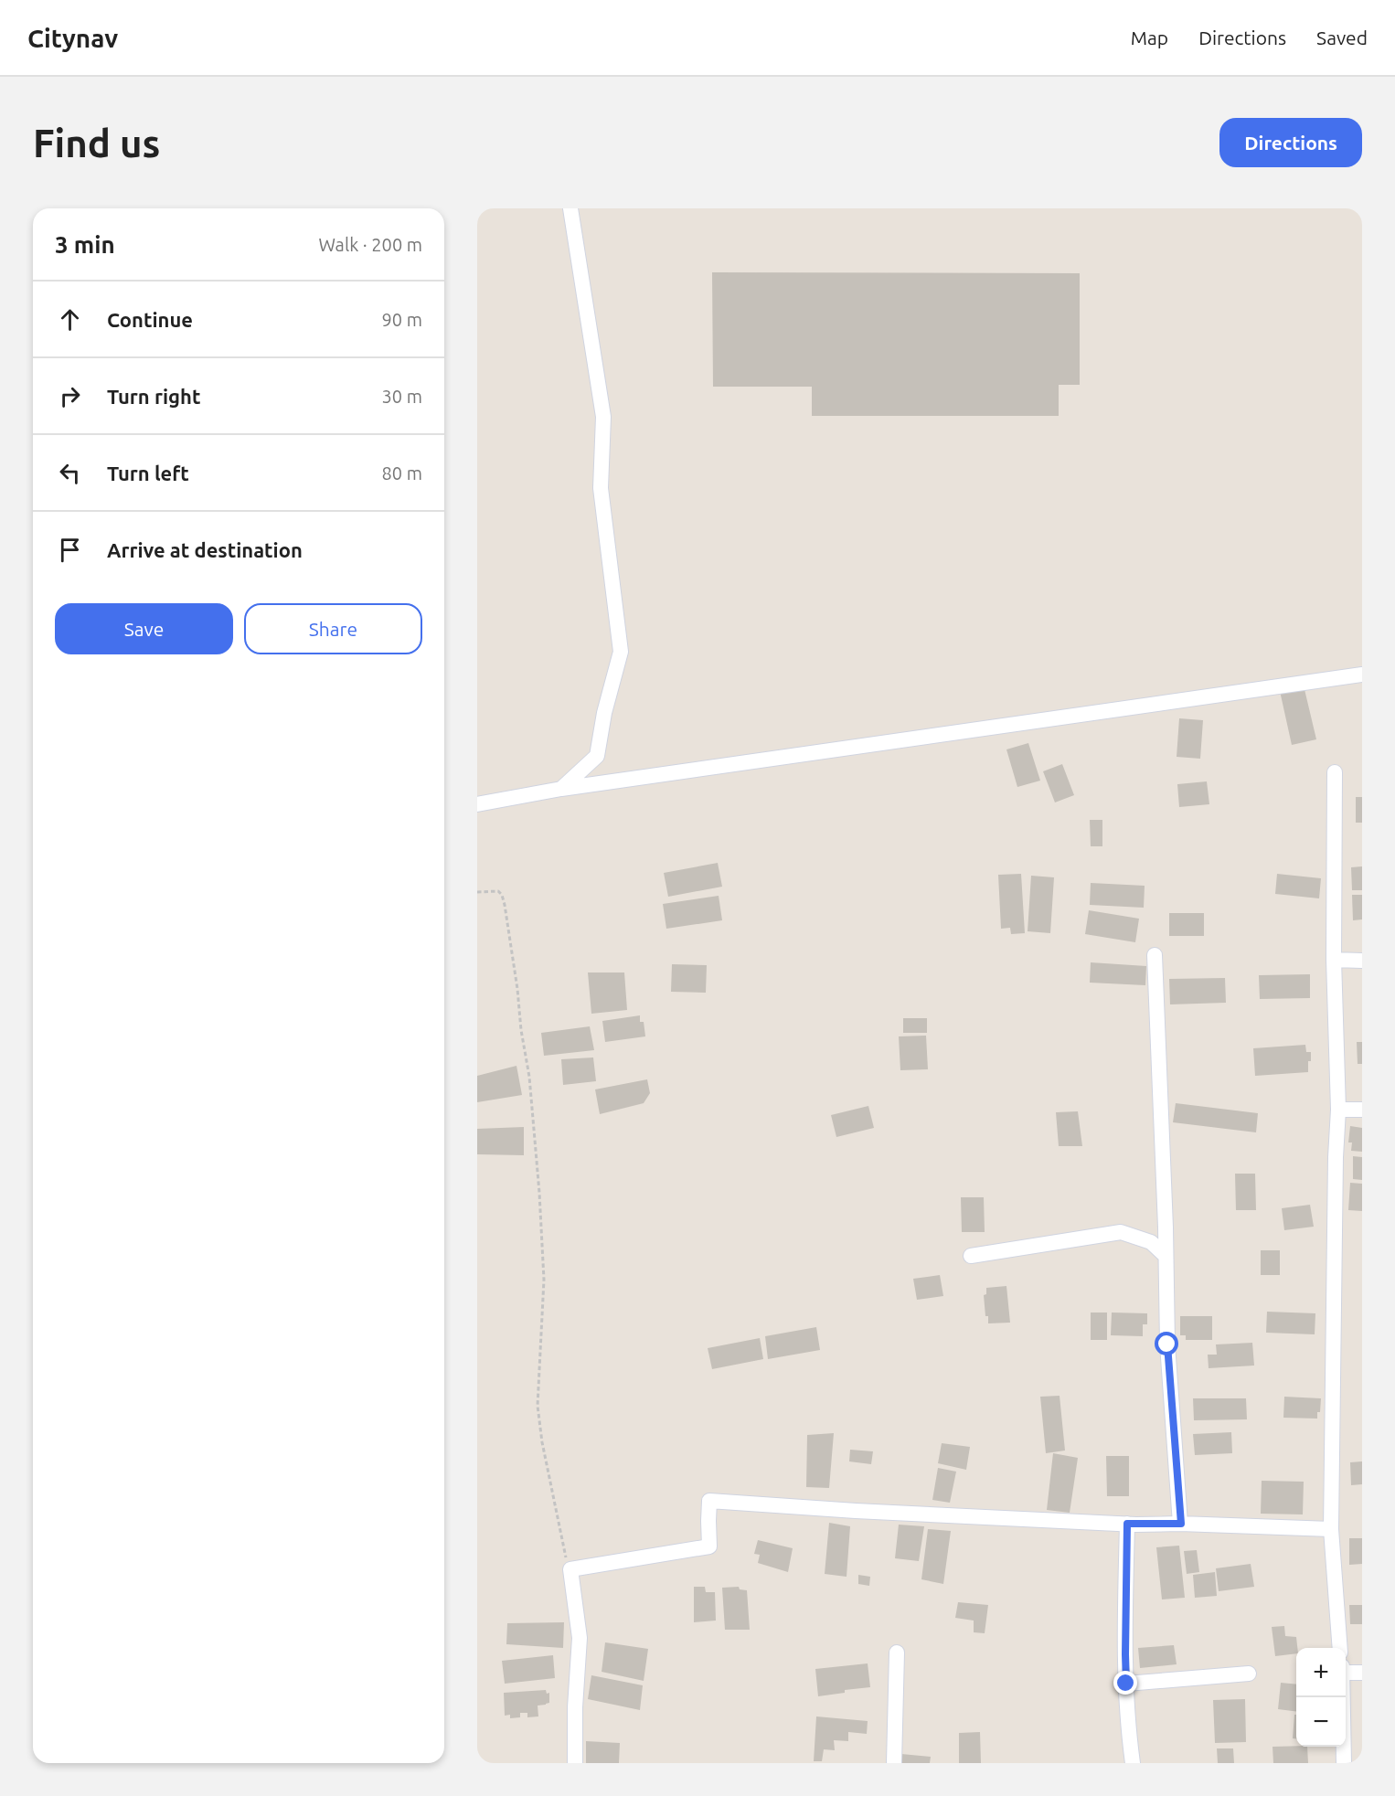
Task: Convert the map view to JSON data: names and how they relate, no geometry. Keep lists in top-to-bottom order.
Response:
{
  "page": {
    "header": "Citynav",
    "nav": ["Map", "Directions", "Saved"],
    "buttons": [
      "Directions",
      ["Save", "Share"]
    ],
    "title": "Find us",
    "heading": ["3 min", "Walk · 200 m"],
    "list": [
      ["Continue", "90 m"],
      ["Turn right", "30 m"],
      ["Turn left", "80 m"],
      "Arrive at destination"
    ],
    "map_buttons": ["+", "−"]
  }
}
